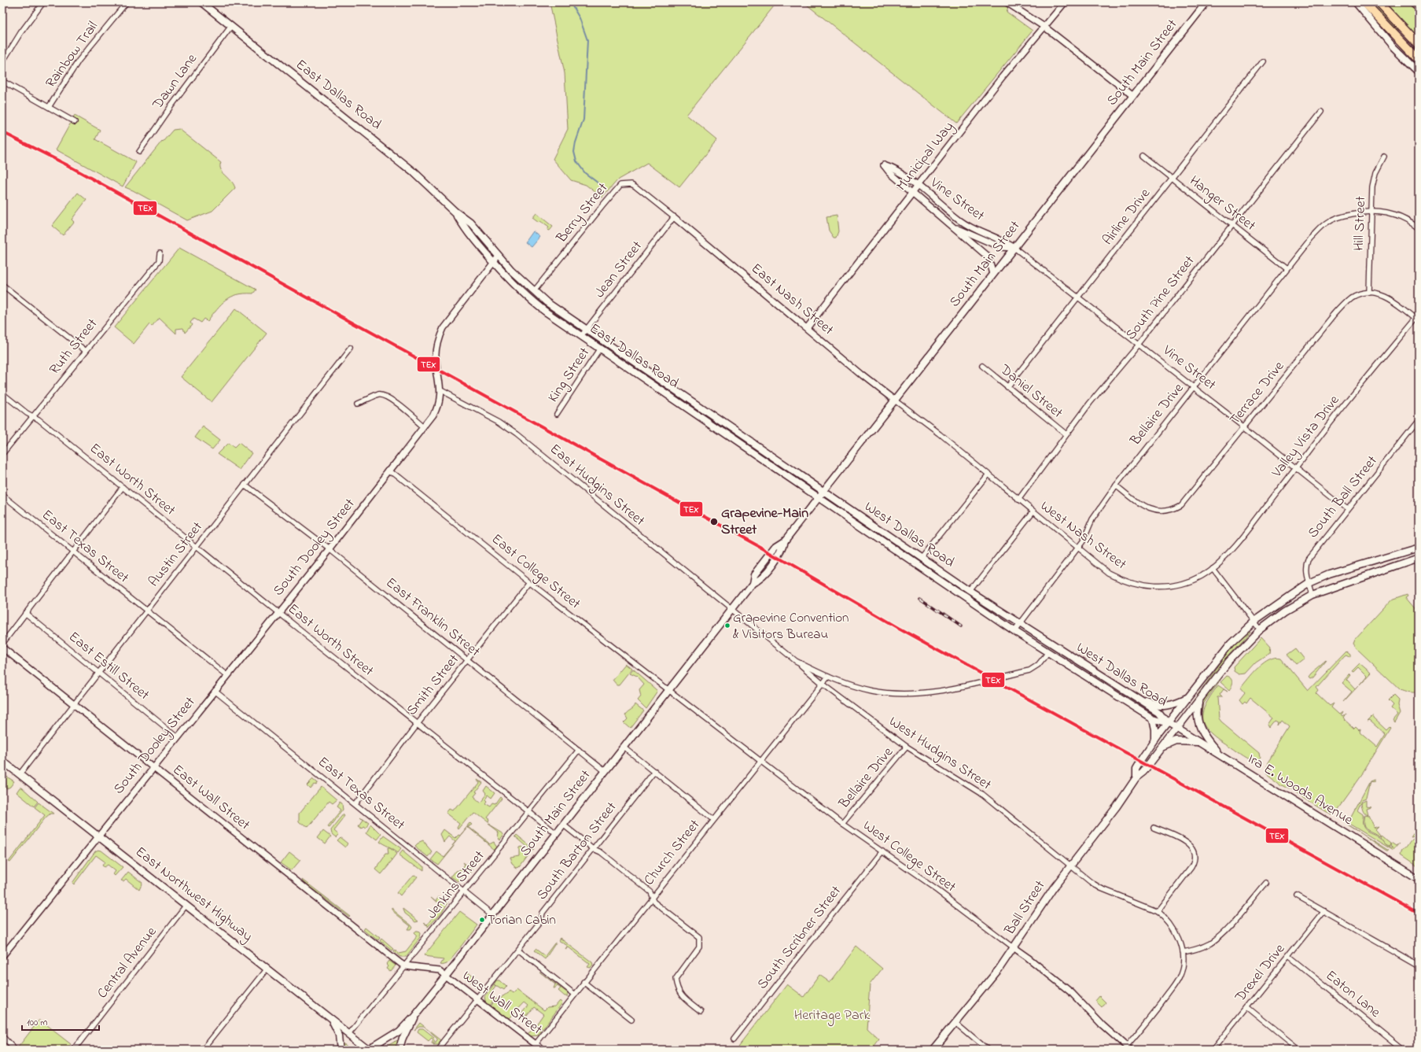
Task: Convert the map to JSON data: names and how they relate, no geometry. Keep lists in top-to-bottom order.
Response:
{
  "streets": {
    "main road": [
      "South Main Street",
      "East Dallas Road",
      "West Dallas Road",
      "Ira E. Woods Avenue",
      "East Northwest Highway",
      "Ball Street"
    ],
    "street": [
      "Rainbow Trail",
      "Dawn Lane",
      "Municipal Way",
      "Vine Street",
      "Hanger Street",
      "Berry Street",
      "Airline Drive",
      "Hill Street",
      "Jean Street",
      "South Pine Street",
      "East Nash Street",
      "Ruth Street",
      "King Street",
      "Daniel Street",
      "Terrace Drive",
      "Bellaire Drive",
      "Valley Vista Drive",
      "East Worth Street",
      "East Hudgins Street",
      "South Ball Street",
      "West Nash Street",
      "East Texas Street",
      "South Dooley Street",
      "Austin Street",
      "East College Street",
      "East Franklin Street",
      "East Estill Street",
      "Smith Street",
      "West Hudgins Street",
      "East Wall Street",
      "South Barton Street",
      "Church Street",
      "West College Street",
      "Jenkins Street",
      "South Scribner Street",
      "Central Avenue",
      "Drexel Drive",
      "Eaton Lane",
      "West Wall Street"
    ]
  },
  "crossings": [
    ["South Main Street", "East Dallas Road"],
    ["South Main Street", "Vine Street"],
    ["South Main Street", "East Nash Street"],
    ["South Main Street", "East Worth Street"],
    ["South Main Street", "East Hudgins Street"],
    ["South Main Street", "West Dallas Road"],
    ["South Main Street", "West Nash Street"],
    ["South Main Street", "East Texas Street"],
    ["South Main Street", "East College Street"],
    ["South Main Street", "East Franklin Street"],
    ["South Main Street", "West Hudgins Street"],
    ["South Main Street", "West College Street"],
    ["South Main Street", "East Northwest Highway"],
    ["South Main Street", "West Wall Street"],
    ["Dawn Lane", "East Dallas Road"],
    ["East Dallas Road", "Berry Street"],
    ["East Dallas Road", "Jean Street"],
    ["East Dallas Road", "King Street"],
    ["East Dallas Road", "West Dallas Road"],
    ["East Dallas Road", "South Dooley Street"],
    ["Municipal Way", "Vine Street"],
    ["Municipal Way", "East Nash Street"],
    ["Vine Street", "Airline Drive"],
    ["Vine Street", "South Pine Street"],
    ["Vine Street", "Terrace Drive"],
    ["Vine Street", "Bellaire Drive"],
    ["Vine Street", "Valley Vista Drive"],
    ["Vine Street", "South Ball Street"],
    ["Hanger Street", "Airline Drive"],
    ["Hanger Street", "South Pine Street"],
    ["Hanger Street", "Bellaire Drive"],
    ["Berry Street", "Jean Street"],
    ["Berry Street", "East Nash Street"],
    ["Airline Drive", "Daniel Street"],
    ["Hill Street", "Terrace Drive"],
    ["Hill Street", "Bellaire Drive"],
    ["Jean Street", "East Nash Street"],
    ["South Pine Street", "Daniel Street"],
    ["South Pine Street", "West Nash Street"],
    ["East Nash Street", "West Nash Street"],
    ["Ruth Street", "East Worth Street"],
    ["Terrace Drive", "Bellaire Drive"],
    ["Terrace Drive", "Valley Vista Drive"],
    ["Bellaire Drive", "West Dallas Road"],
    ["Bellaire Drive", "West Nash Street"],
    ["Bellaire Drive", "West Hudgins Street"],
    ["Bellaire Drive", "West College Street"],
    ["Valley Vista Drive", "West Nash Street"],
    ["East Worth Street", "South Dooley Street"],
    ["East Worth Street", "Austin Street"],
    ["East Worth Street", "Smith Street"],
    ["East Worth Street", "Jenkins Street"],
    ["East Hudgins Street", "South Dooley Street"],
    ["East Hudgins Street", "West Hudgins Street"],
    ["South Ball Street", "Ball Street"],
    ["West Dallas Road", "West Hudgins Street"],
    ["West Dallas Road", "Ira E. Woods Avenue"],
    ["West Dallas Road", "Ball Street"],
    ["East Texas Street", "South Dooley Street"],
    ["East Texas Street", "Austin Street"],
    ["East Texas Street", "Smith Street"],
    ["East Texas Street", "Jenkins Street"],
    ["South Dooley Street", "East College Street"],
    ["South Dooley Street", "East Franklin Street"],
    ["South Dooley Street", "East Estill Street"],
    ["South Dooley Street", "East Wall Street"],
    ["South Dooley Street", "East Northwest Highway"],
    ["Austin Street", "East Franklin Street"],
    ["Austin Street", "East Estill Street"],
    ["Austin Street", "East Wall Street"],
    ["Austin Street", "East Northwest Highway"],
    ["East College Street", "Smith Street"],
    ["East College Street", "West College Street"],
    ["East Franklin Street", "Smith Street"],
    ["East Franklin Street", "Jenkins Street"],
    ["West Hudgins Street", "Church Street"],
    ["West Hudgins Street", "Ball Street"],
    ["Ira E. Woods Avenue", "Ball Street"],
    ["East Wall Street", "Jenkins Street"],
    ["East Wall Street", "West Wall Street"],
    ["South Barton Street", "West Wall Street"],
    ["Church Street", "West College Street"],
    ["Church Street", "West Wall Street"],
    ["West College Street", "Ball Street"],
    ["West College Street", "South Scribner Street"],
    ["Jenkins Street", "East Northwest Highway"],
    ["Jenkins Street", "West Wall Street"],
    ["East Northwest Highway", "Central Avenue"],
    ["Drexel Drive", "Eaton Lane"]
  ],
  "parks": ["Heritage Park"],
  "places": ["Grapevine-Main Street", "Grapevine Convention & Visitors Bureau", "Torian Cabin"],
  "lines": ["transit line TEX"],
  "scale_bar": "100 m"
}
